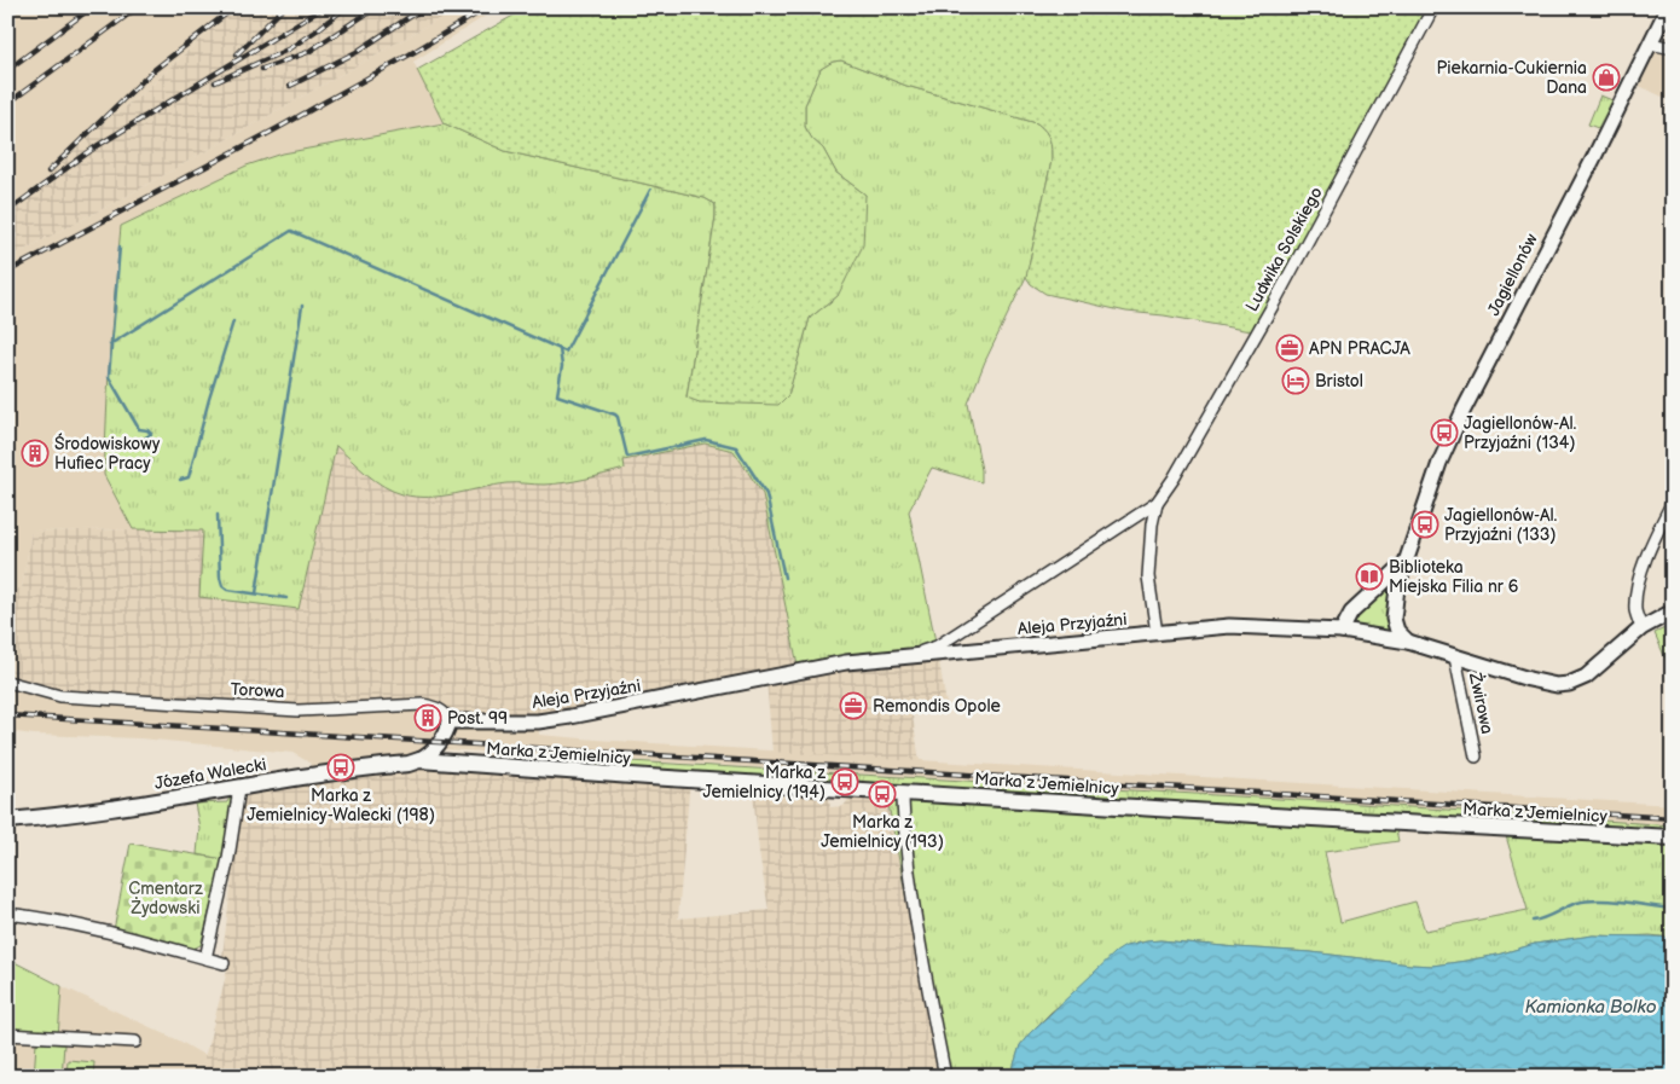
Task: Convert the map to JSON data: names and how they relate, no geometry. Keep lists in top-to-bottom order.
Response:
{
  "streets": {
    "main road": ["Marka z Jemielnicy", "Józefa Walecki"],
    "street": [
      "Ludwika Solskiego",
      "Jagiellonów",
      "Aleja Przyjaźni",
      "Torowa",
      "Żwirowa"
    ]
  },
  "crossings": [
    ["Ludwika Solskiego", "Aleja Przyjaźni"],
    ["Jagiellonów", "Aleja Przyjaźni"],
    ["Aleja Przyjaźni", "Torowa"],
    ["Aleja Przyjaźni", "Żwirowa"],
    ["Marka z Jemielnicy", "Józefa Walecki"]
  ],
  "water": ["Kamionka Bolko"],
  "parks": ["Cmentarz Żydowski"],
  "places": {
    "shop": ["Piekarnia-Cukiernia Dana"],
    "office": ["APN PRACJA", "Remondis Opole"],
    "hotel": ["Bristol"],
    "bus stop": [
      "Jagiellonów-Al. Przyjaźni (134)",
      "Jagiellonów-Al. Przyjaźni (133)",
      "Marka z Jemielnicy-Walecki (198)",
      "Marka z Jemielnicy (194)",
      "Marka z Jemielnicy (193)"
    ],
    "building": ["Środowiskowy Hufiec Pracy", "Post. 99"],
    "library": ["Biblioteka Miejska Filia nr 6"]
  }
}
